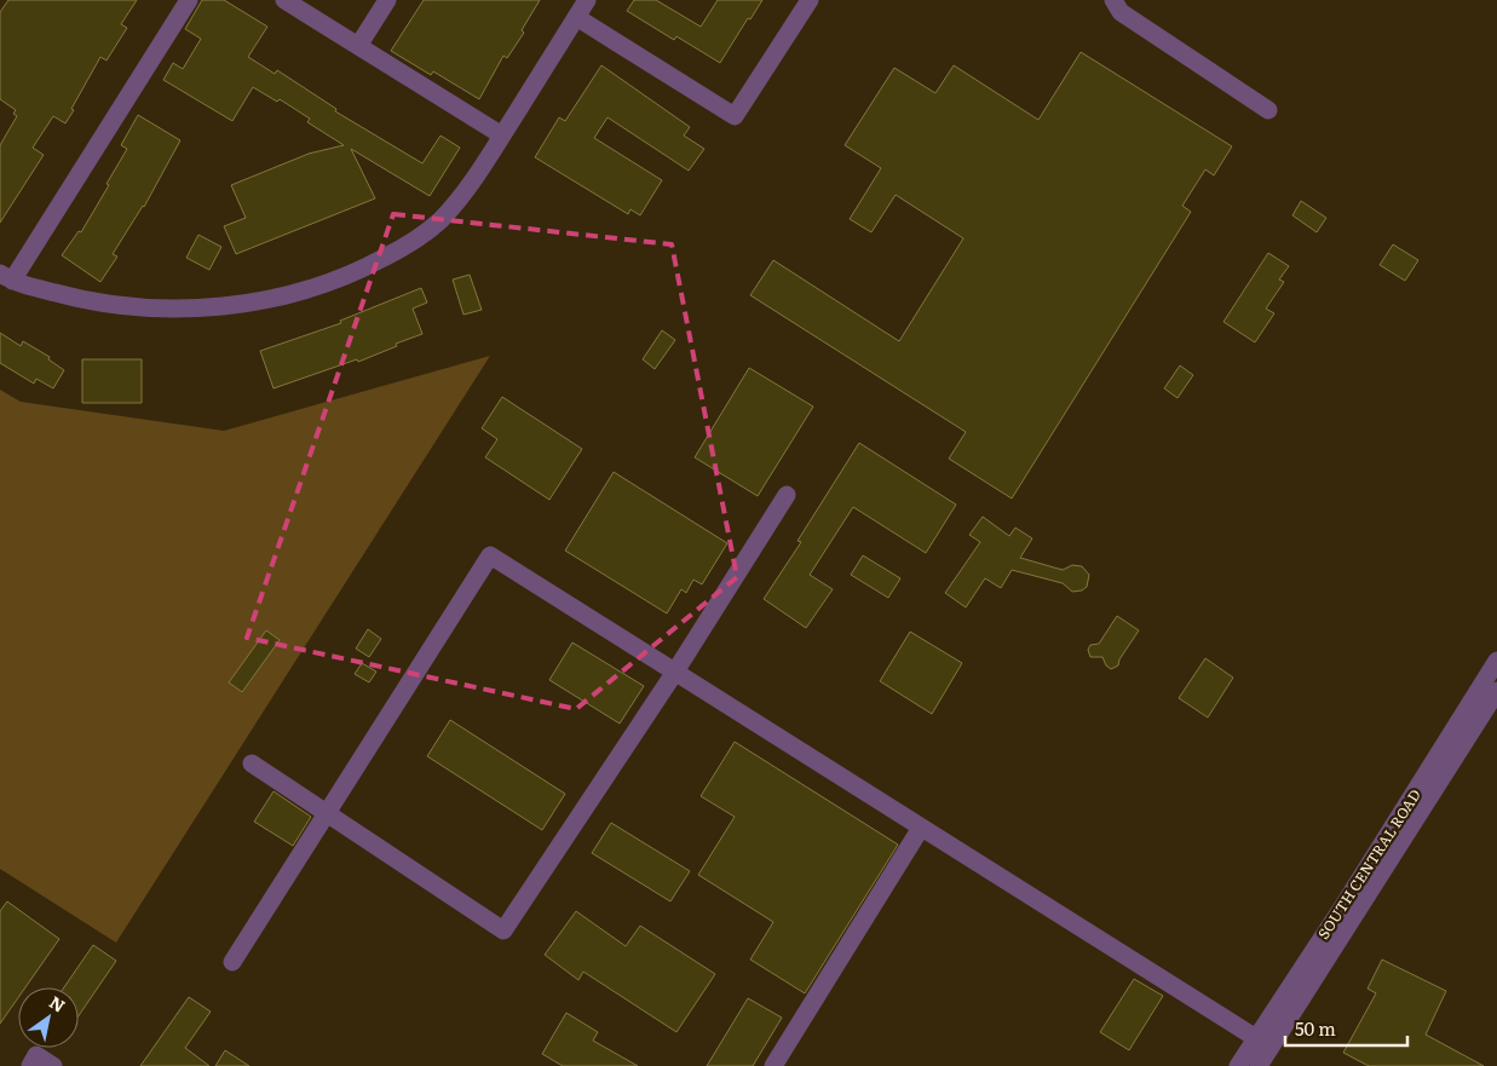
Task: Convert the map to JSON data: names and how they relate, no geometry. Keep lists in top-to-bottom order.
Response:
{
  "streets": {
    "street": ["SOUTH CENTRAL ROAD"]
  },
  "scale_bar": "50 m",
  "north": "top right"
}
